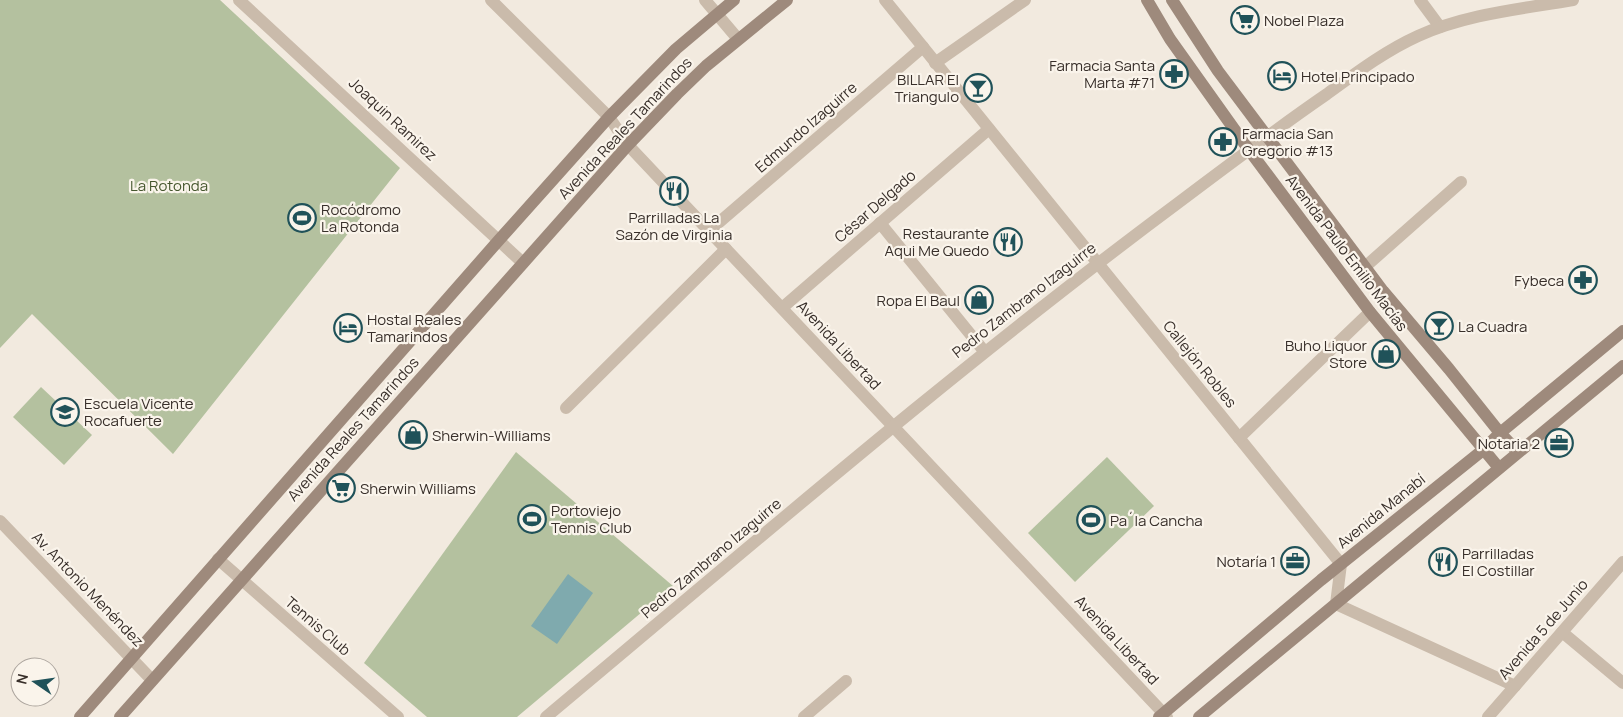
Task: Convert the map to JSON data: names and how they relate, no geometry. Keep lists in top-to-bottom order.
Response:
{
  "streets": {
    "main road": ["Avenida Reales Tamarindos", "Avenida Paulo Emilio Macías", "Avenida Manabí"],
    "street": [
      "Joaquin Ramirez",
      "Edmundo Izaguirre",
      "César Delgado",
      "Pedro Zambrano Izaguirre",
      "Avenida Libertad",
      "Callejón Robles",
      "Av. Antonio Menéndez",
      "Tennis Club",
      "Avenida 5 de Junio"
    ]
  },
  "crossings": [
    ["Joaquin Ramirez", "Avenida Reales Tamarindos"],
    ["Edmundo Izaguirre", "Avenida Libertad"],
    ["Edmundo Izaguirre", "Callejón Robles"],
    ["Avenida Reales Tamarindos", "Avenida Libertad"],
    ["Avenida Reales Tamarindos", "Av. Antonio Menéndez"],
    ["Avenida Reales Tamarindos", "Tennis Club"],
    ["César Delgado", "Avenida Libertad"],
    ["César Delgado", "Callejón Robles"],
    ["Avenida Paulo Emilio Macías", "Pedro Zambrano Izaguirre"],
    ["Avenida Paulo Emilio Macías", "Avenida Manabí"],
    ["Pedro Zambrano Izaguirre", "Avenida Libertad"],
    ["Pedro Zambrano Izaguirre", "Callejón Robles"],
    ["Avenida Libertad", "Avenida Manabí"],
    ["Callejón Robles", "Avenida Manabí"]
  ],
  "parks": ["La Rotonda"],
  "places": {
    "supermarket": ["Nobel Plaza", "Sherwin Williams"],
    "pharmacy": ["Farmacia Santa Marta #71", "Farmacia San Gregorio #13", "Fybeca"],
    "hotel": ["Hotel Principado", "Hostal Reales Tamarindos"],
    "bar": ["BILLAR El Triangulo", "La Cuadra"],
    "restaurant": ["Parrilladas La Sazón de Virginia", "Restaurante Aqui Me Quedo", "Parrilladas El Costillar"],
    "sports": ["Rocódromo La Rotonda", "Portoviejo Tennis Club", "Pa´la Cancha"],
    "shop": ["Ropa El Baul", "Buho Liquor Store", "Sherwin-Williams"],
    "school or university": ["Escuela Vicente Rocafuerte"],
    "office": ["Notaria 2", "Notaría 1"]
  },
  "north": "left"
}
